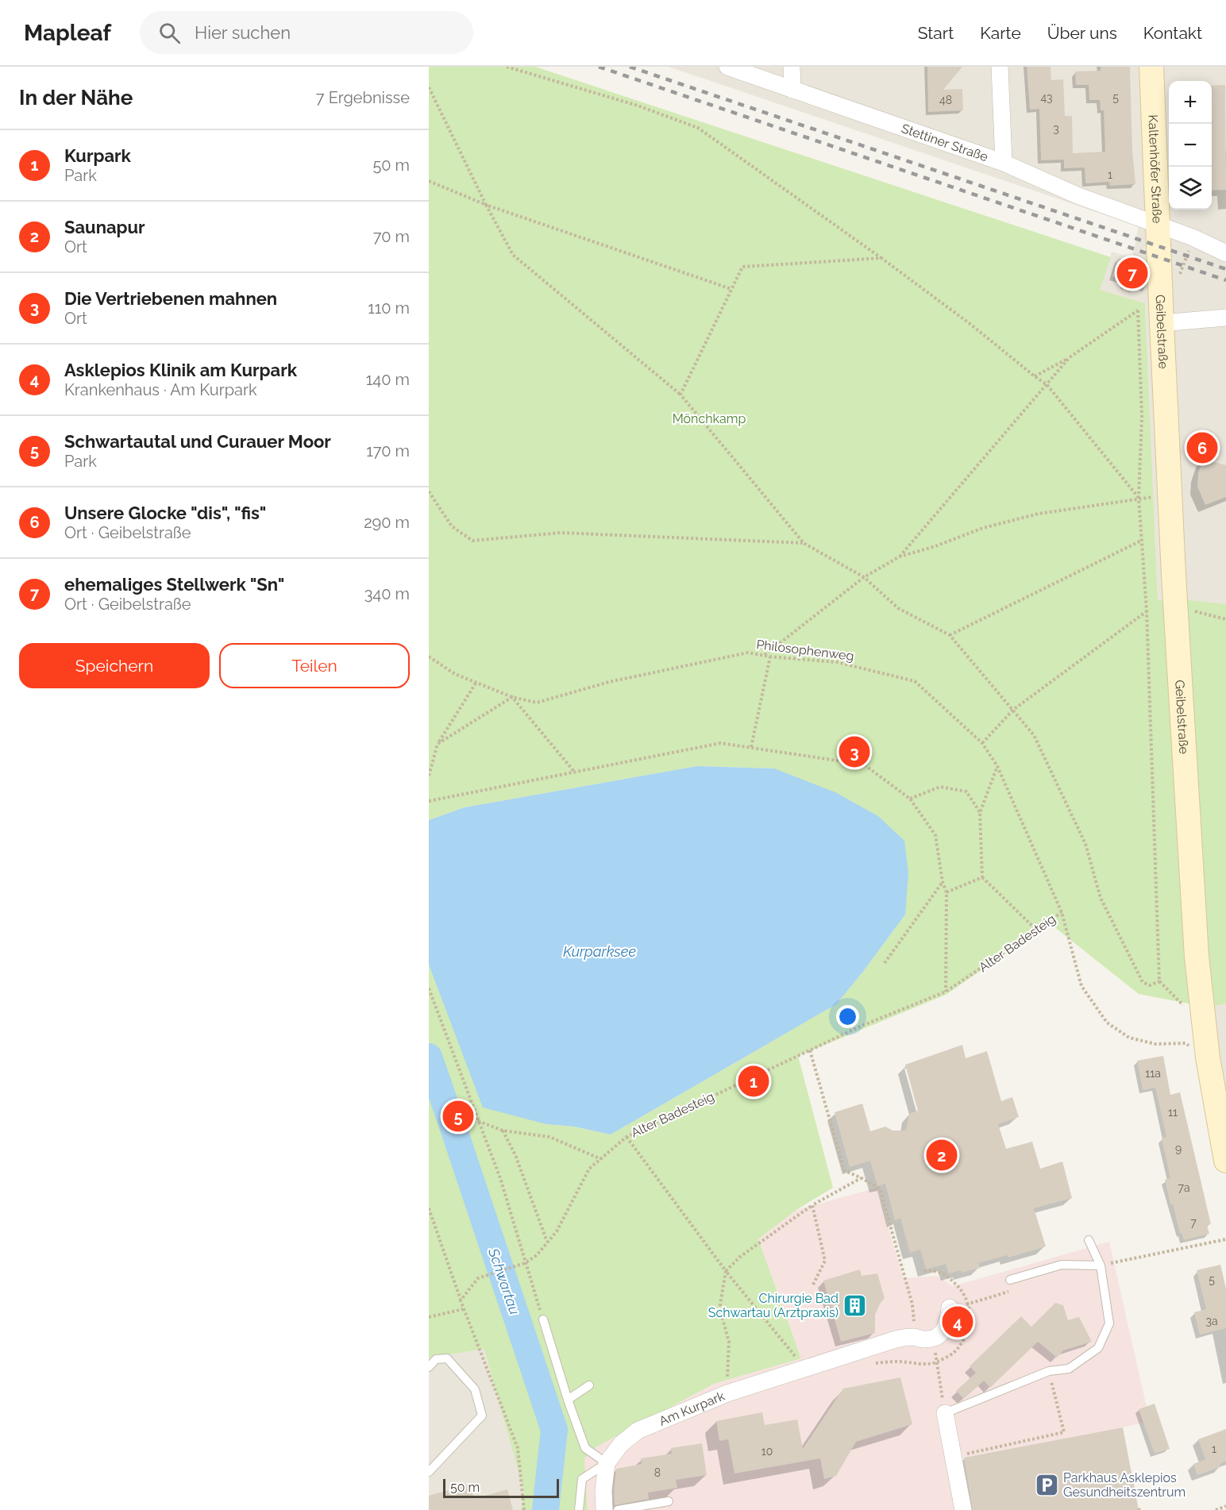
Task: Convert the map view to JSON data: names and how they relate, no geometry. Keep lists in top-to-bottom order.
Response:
{
  "streets": {
    "street": [
      "Stettiner Straße",
      "Kaltenhöfer Straße",
      "Geibelstraße",
      "Am Kurpark"
    ],
    "path": ["Philosophenweg", "Alter Badesteig"]
  },
  "crossings": [
    ["Stettiner Straße", "Kaltenhöfer Straße"],
    ["Kaltenhöfer Straße", "Geibelstraße"],
    ["Geibelstraße", "Philosophenweg"],
    ["Philosophenweg", "Alter Badesteig"]
  ],
  "water": ["Kurparksee", "Schwartau"],
  "parks": ["Mönchkamp"],
  "places": {
    "building": ["Chirurgie Bad Schwartau (Arztpraxis)"],
    "parking": ["Parkhaus Asklepios Gesundheitszentrum"]
  },
  "house_numbers": [
    "43",
    "5",
    "48",
    "3",
    "1",
    "11a",
    "11",
    "9",
    "7a",
    "7",
    "5",
    "3a",
    "1",
    "10",
    "8"
  ],
  "scale_bar": "50 m",
  "page": {
    "header": "Mapleaf",
    "search": "Hier suchen",
    "nav": [
      "Start",
      "Karte",
      "Über uns",
      "Kontakt"
    ],
    "heading": ["In der Nähe", "7 Ergebnisse"],
    "map_buttons": ["+", "−"],
    "list": [
      {
        "mark": "1",
        "name": "Kurpark",
        "note": "Park",
        "value": "50 m"
      },
      {
        "mark": "2",
        "name": "Saunapur",
        "note": "Ort",
        "value": "70 m"
      },
      {
        "mark": "3",
        "name": "Die Vertriebenen mahnen",
        "note": "Ort",
        "value": "110 m"
      },
      {
        "mark": "4",
        "name": "Asklepios Klinik am Kurpark",
        "note": "Krankenhaus · Am Kurpark",
        "value": "140 m"
      },
      {
        "mark": "5",
        "name": "Schwartautal und Curauer Moor",
        "note": "Park",
        "value": "170 m"
      },
      {
        "mark": "6",
        "name": "Unsere Glocke \"dis\", \"fis\"",
        "note": "Ort · Geibelstraße",
        "value": "290 m"
      },
      {
        "mark": "7",
        "name": "ehemaliges Stellwerk \"Sn\"",
        "note": "Ort · Geibelstraße",
        "value": "340 m"
      }
    ],
    "pins": [
      "7",
      "6",
      "3",
      "1",
      "5",
      "2",
      "4"
    ],
    "buttons": ["Speichern", "Teilen"],
    "scale": "50 m"
  }
}
